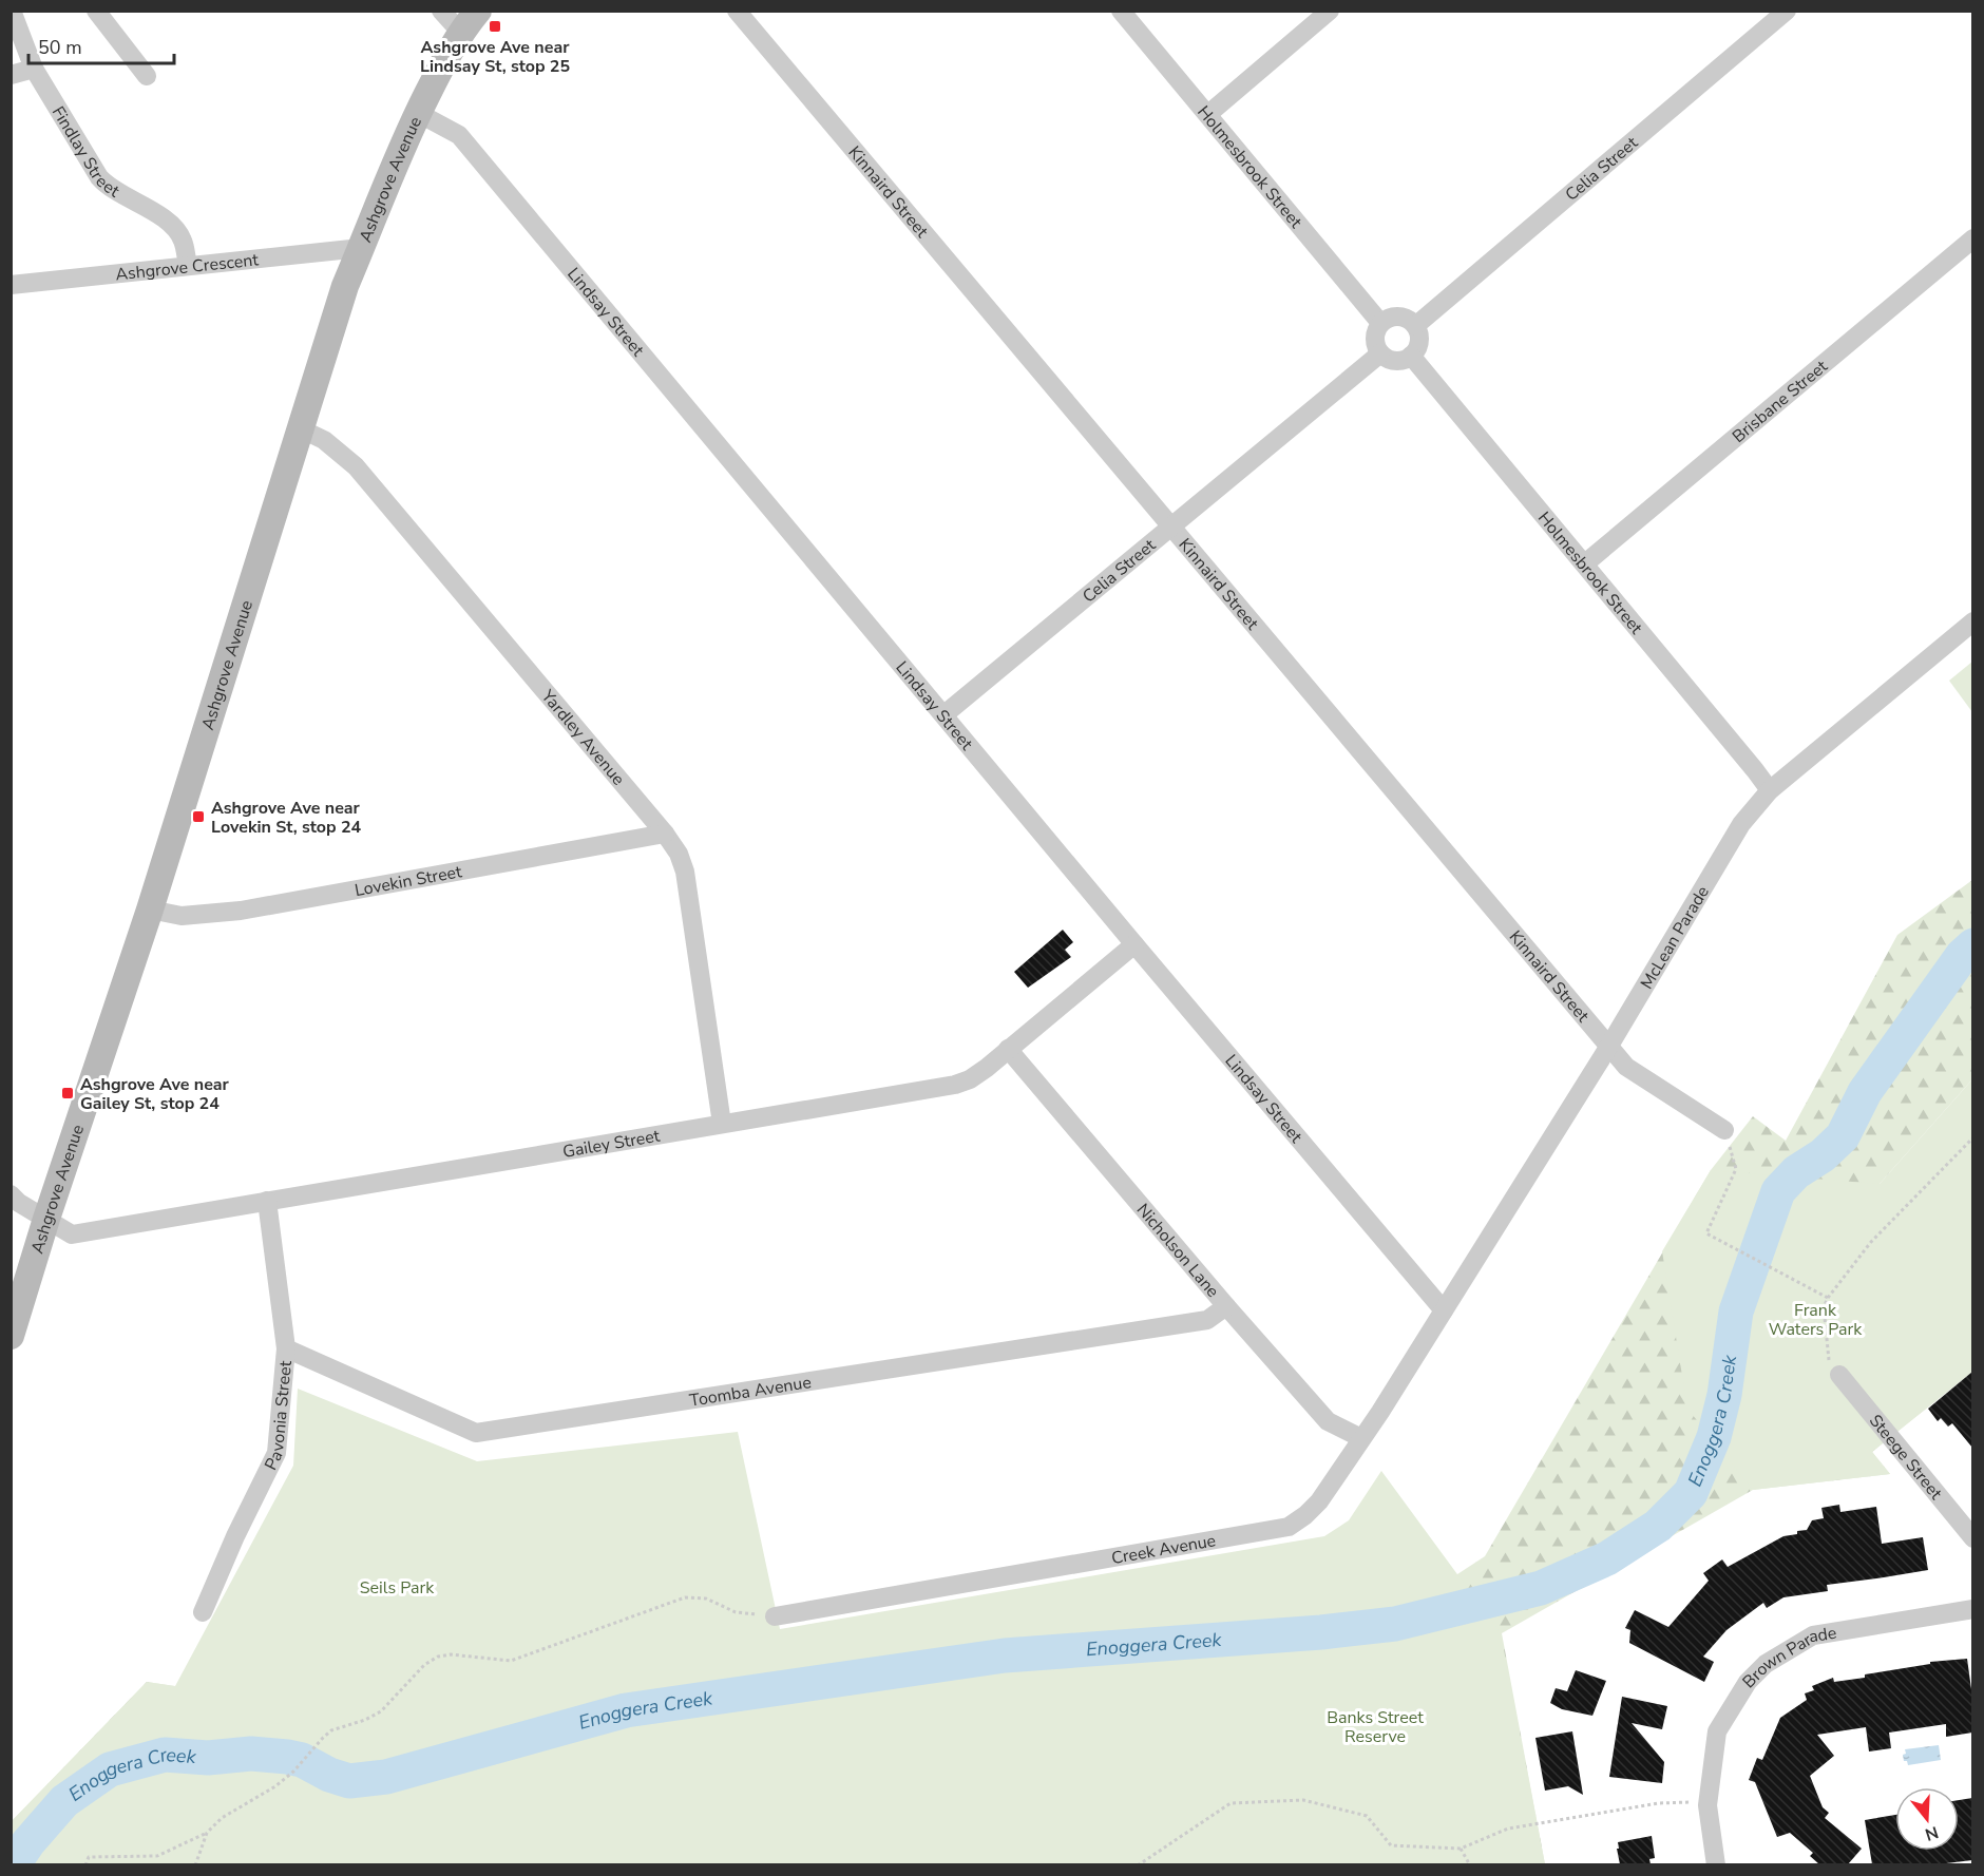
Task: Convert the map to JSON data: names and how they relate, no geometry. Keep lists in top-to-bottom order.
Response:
{
  "streets": {
    "main road": ["Ashgrove Avenue"],
    "street": [
      "Findlay Street",
      "Holmesbrook Street",
      "Celia Street",
      "Kinnaird Street",
      "Ashgrove Crescent",
      "Lindsay Street",
      "Brisbane Street",
      "Yardley Avenue",
      "Lovekin Street",
      "McLean Parade",
      "Gailey Street",
      "Nicholson Lane",
      "Toomba Avenue",
      "Pavonia Street",
      "Steege Street",
      "Creek Avenue",
      "Brown Parade"
    ]
  },
  "crossings": [
    ["Findlay Street", "Ashgrove Crescent"],
    ["Holmesbrook Street", "Celia Street"],
    ["Holmesbrook Street", "Brisbane Street"],
    ["Holmesbrook Street", "McLean Parade"],
    ["Celia Street", "Kinnaird Street"],
    ["Celia Street", "Lindsay Street"],
    ["Ashgrove Avenue", "Ashgrove Crescent"],
    ["Ashgrove Avenue", "Lindsay Street"],
    ["Ashgrove Avenue", "Yardley Avenue"],
    ["Ashgrove Avenue", "Lovekin Street"],
    ["Ashgrove Avenue", "Gailey Street"],
    ["Kinnaird Street", "McLean Parade"],
    ["Lindsay Street", "McLean Parade"],
    ["Lindsay Street", "Gailey Street"],
    ["Lindsay Street", "Creek Avenue"],
    ["Yardley Avenue", "Lovekin Street"],
    ["Yardley Avenue", "Gailey Street"],
    ["McLean Parade", "Creek Avenue"],
    ["Gailey Street", "Nicholson Lane"],
    ["Gailey Street", "Pavonia Street"],
    ["Nicholson Lane", "Toomba Avenue"],
    ["Nicholson Lane", "Creek Avenue"],
    ["Toomba Avenue", "Pavonia Street"]
  ],
  "water": ["Enoggera Creek"],
  "parks": ["Frank Waters Park", "Seils Park", "Banks Street Reserve"],
  "places": {
    "transit": ["Ashgrove Ave near Lindsay St, stop 25", "Ashgrove Ave near Lovekin St, stop 24", "Ashgrove Ave near Gailey St, stop 24"]
  },
  "scale_bar": "50 m",
  "north": "bottom"
}
